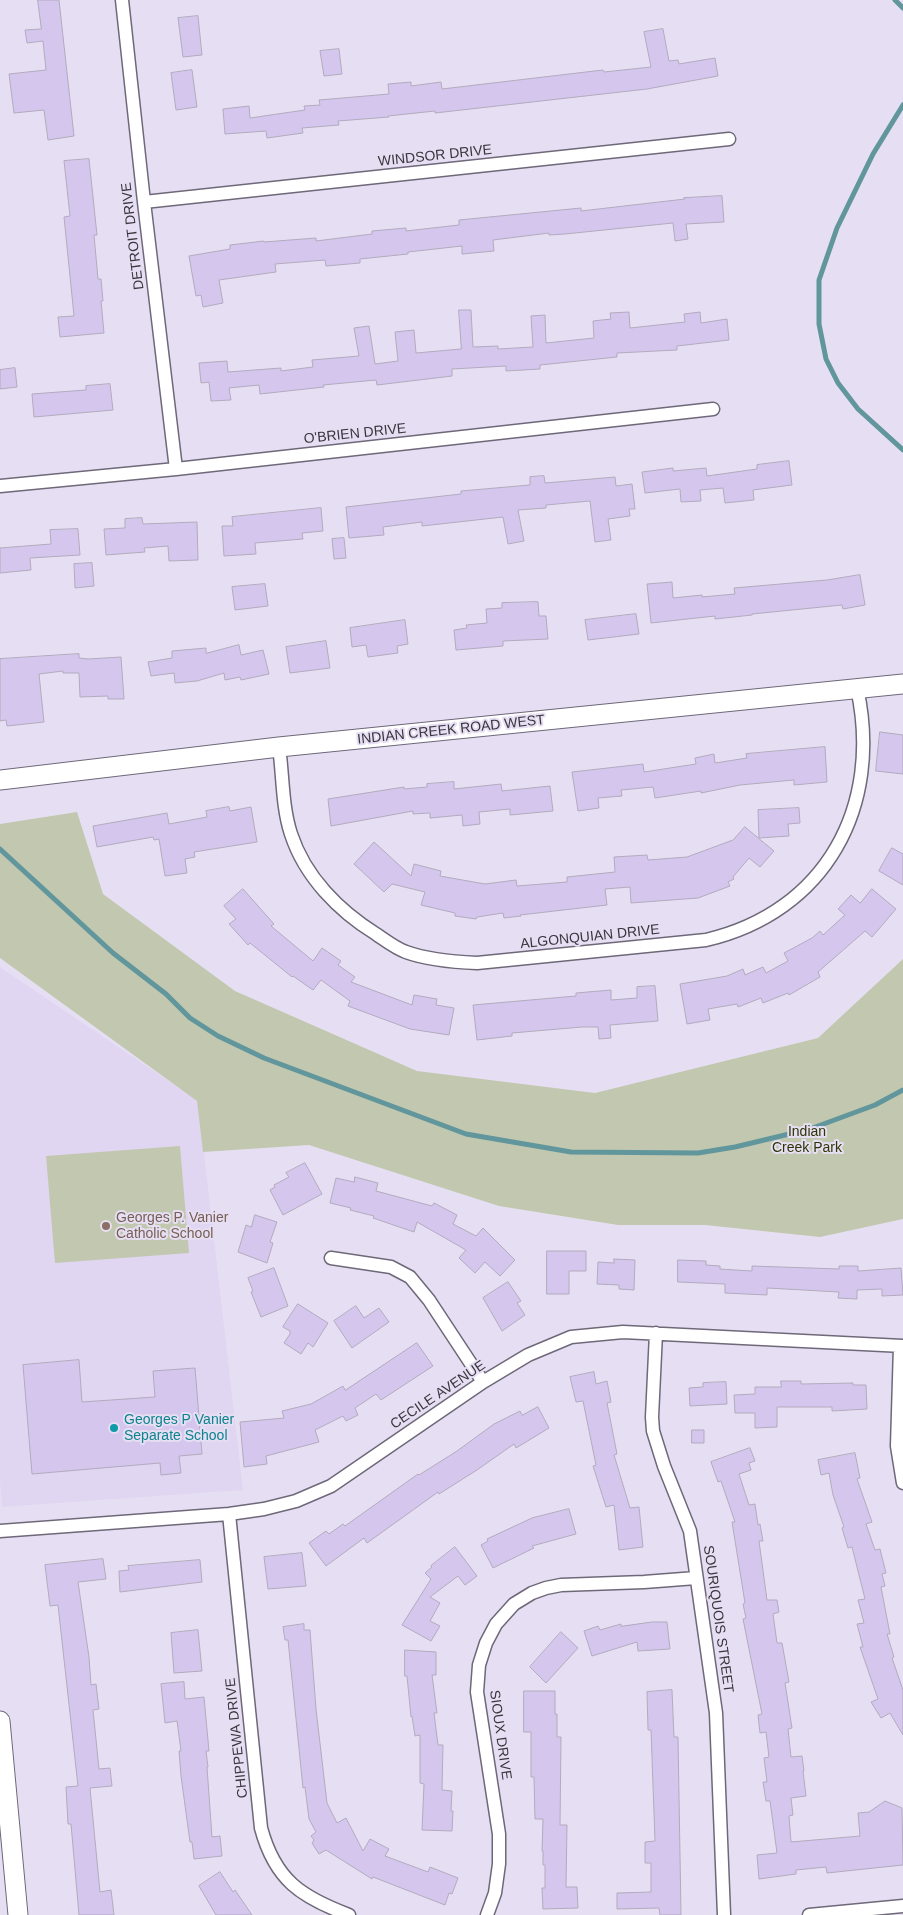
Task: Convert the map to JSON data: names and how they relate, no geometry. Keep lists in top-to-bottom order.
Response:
{
  "streets": {
    "street": [
      "WINDSOR DRIVE",
      "DETROIT DRIVE",
      "O'BRIEN DRIVE",
      "INDIAN CREEK ROAD WEST",
      "ALGONQUIAN DRIVE",
      "CECILE AVENUE",
      "SOURIQUOIS STREET",
      "SIOUX DRIVE",
      "CHIPPEWA DRIVE"
    ]
  },
  "crossings": [
    ["WINDSOR DRIVE", "DETROIT DRIVE"],
    ["DETROIT DRIVE", "O'BRIEN DRIVE"],
    ["INDIAN CREEK ROAD WEST", "ALGONQUIAN DRIVE"],
    ["CECILE AVENUE", "SOURIQUOIS STREET"],
    ["CECILE AVENUE", "CHIPPEWA DRIVE"],
    ["SOURIQUOIS STREET", "SIOUX DRIVE"]
  ],
  "parks": ["Indian Creek Park"],
  "places": ["Georges P. Vanier Catholic School", "Georges P Vanier Separate School"]
}
